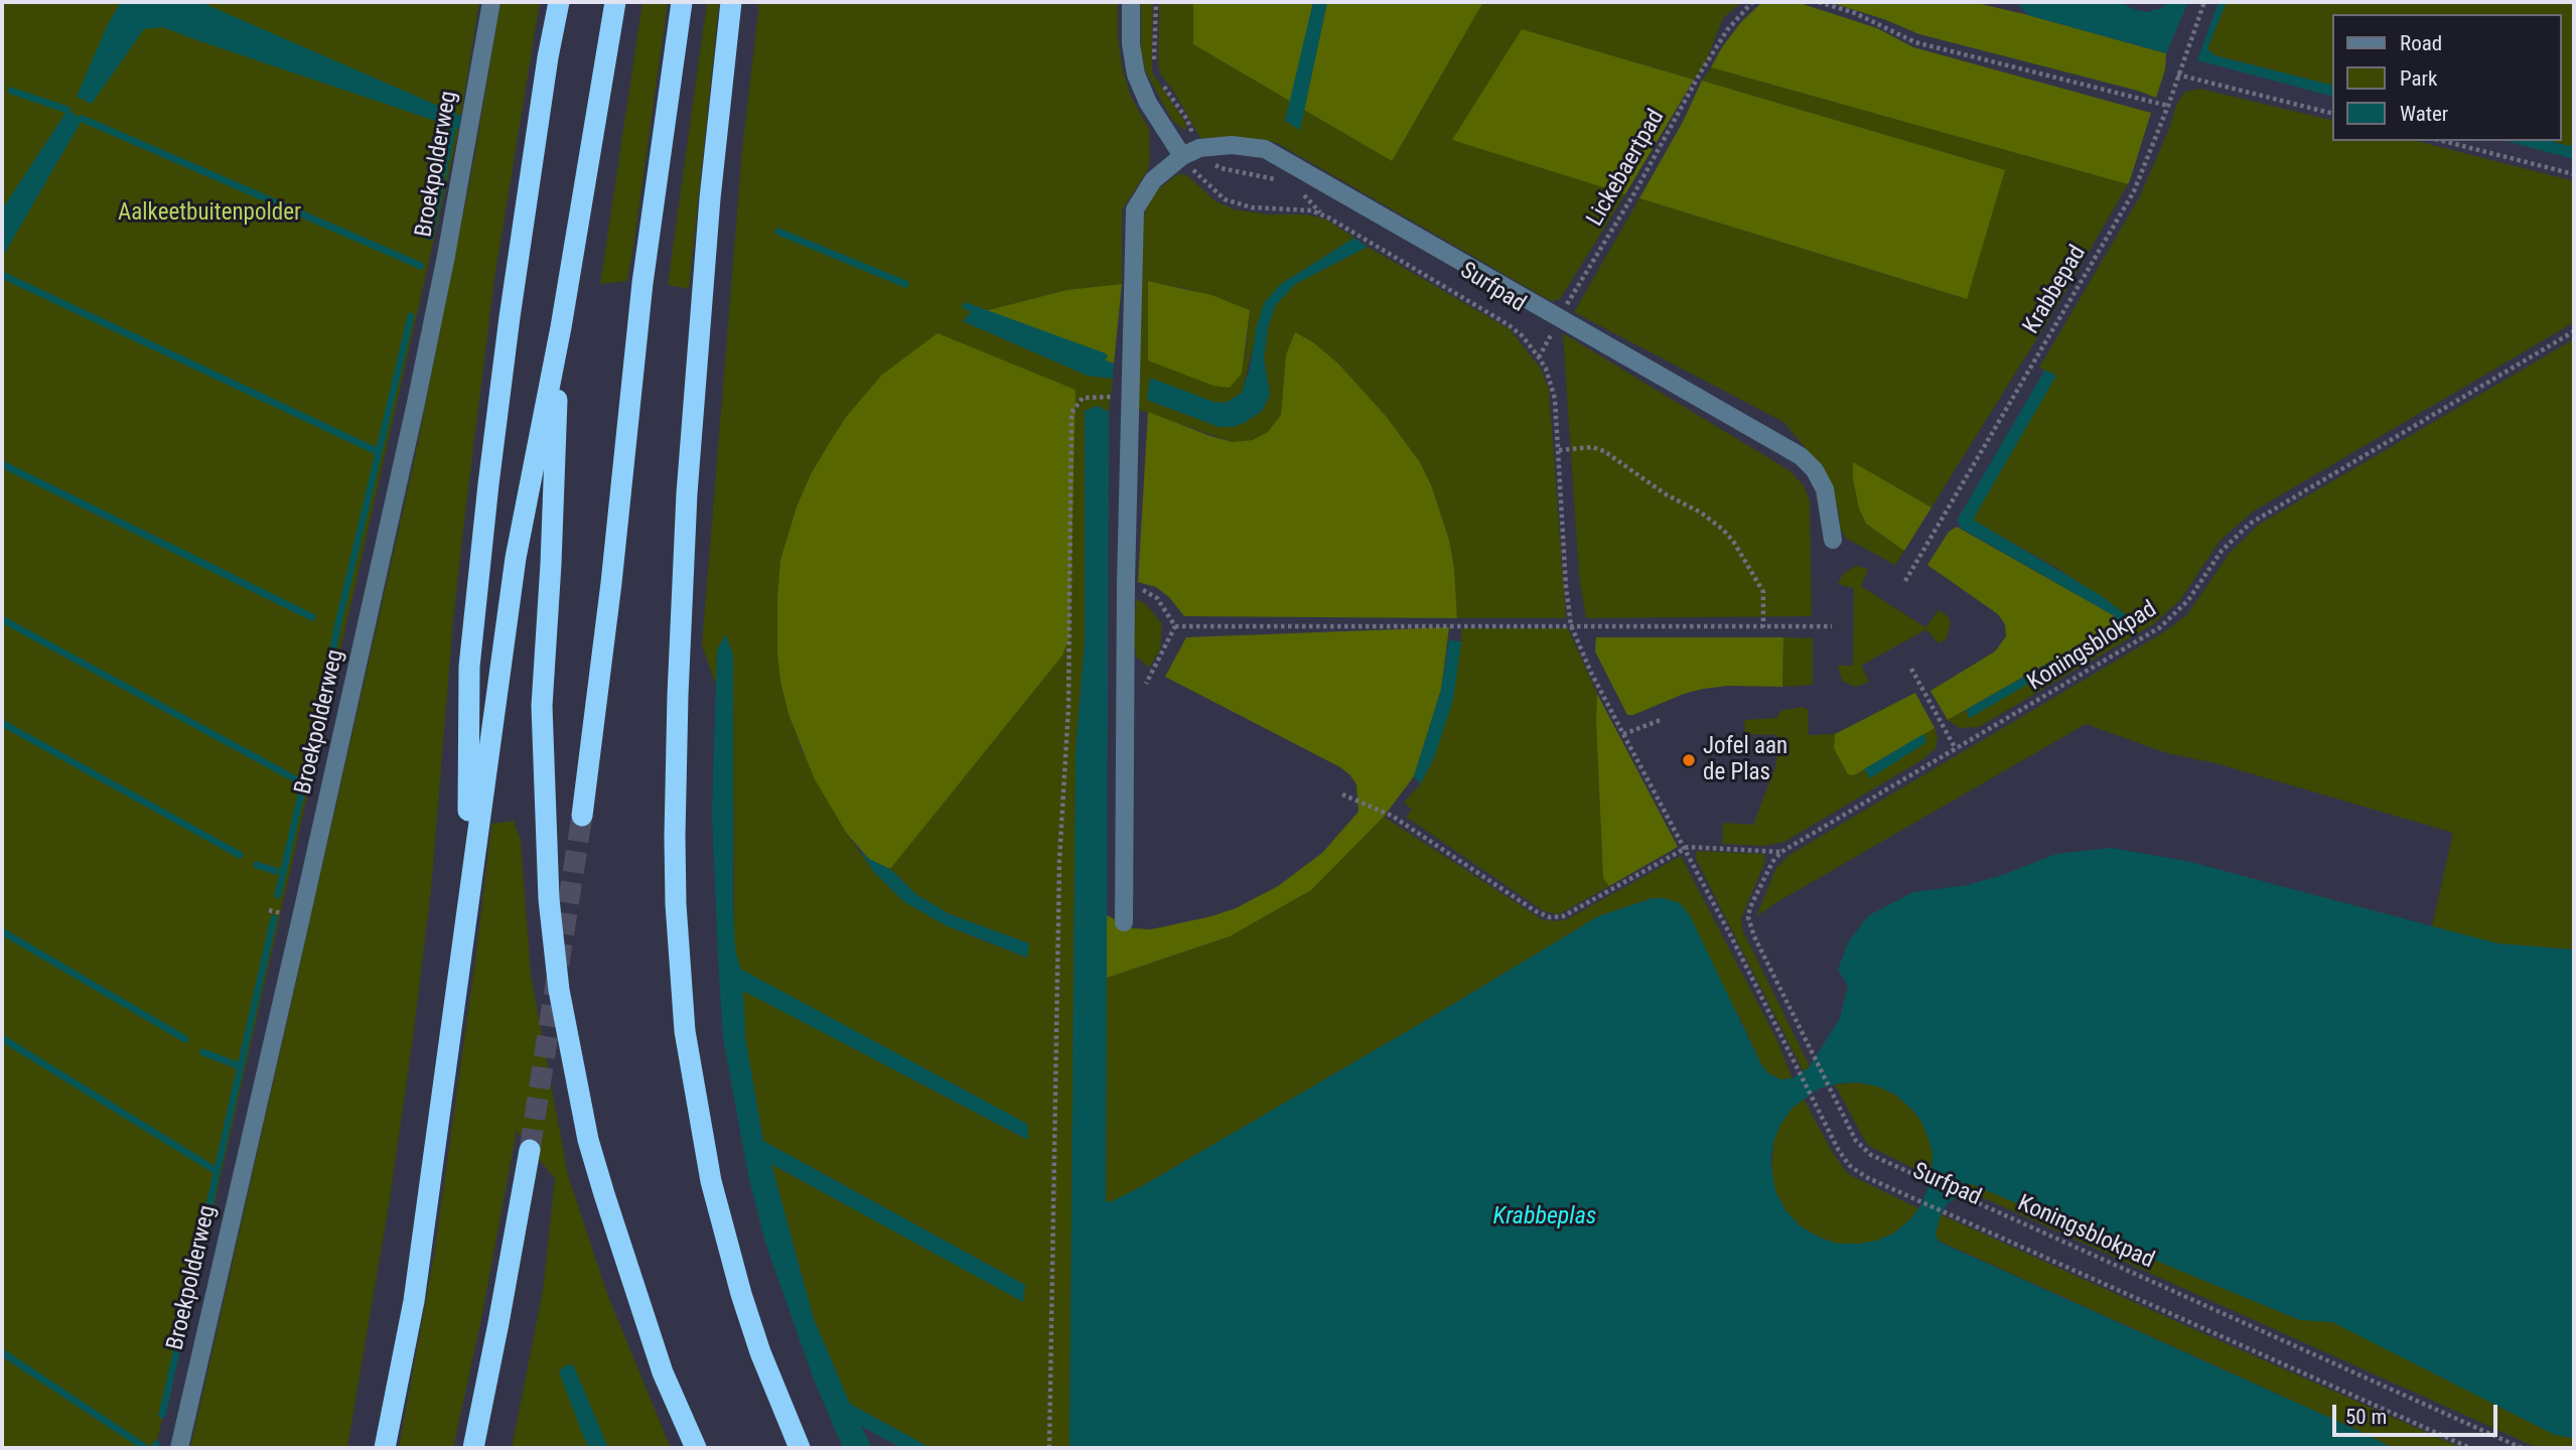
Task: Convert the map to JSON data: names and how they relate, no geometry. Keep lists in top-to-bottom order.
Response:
{
  "streets": {
    "street": ["Broekpolderweg", "Surfpad"],
    "path": ["Lickebaertpad", "Krabbepad", "Koningsblokpad"]
  },
  "crossings": [
    ["Lickebaertpad", "Surfpad"]
  ],
  "water": ["Krabbeplas"],
  "parks": ["Aalkeetbuitenpolder"],
  "places": ["Jofel aan de Plas"],
  "legend": ["Road", "Park", "Water"],
  "scale_bar": "50 m"
}
